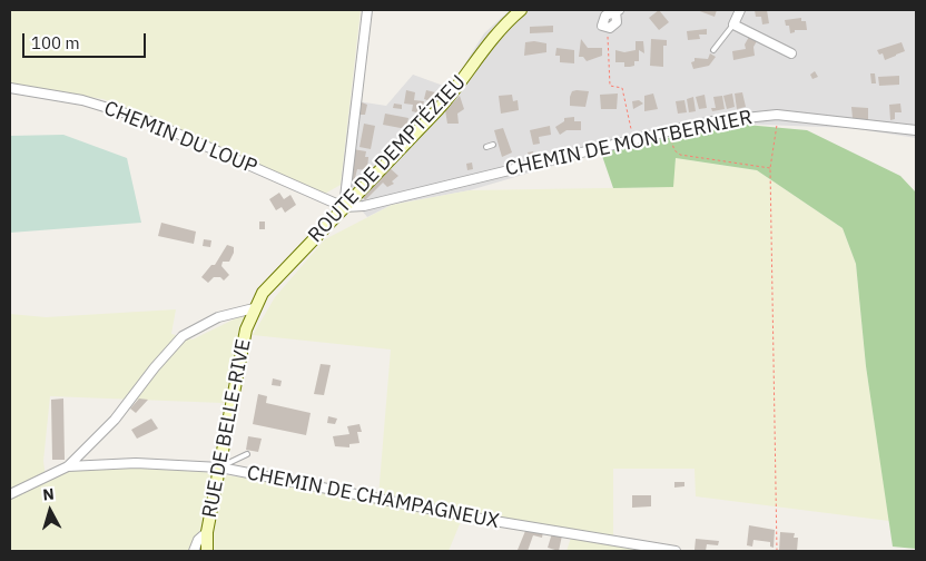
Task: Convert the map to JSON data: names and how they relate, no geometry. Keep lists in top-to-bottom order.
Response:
{
  "streets": {
    "street": [
      "CHEMIN DU LOUP",
      "CHEMIN DE MONTBERNIER",
      "ROUTE DE DEMPTÉZIEU",
      "RUE DE BELLE-RIVE",
      "CHEMIN DE CHAMPAGNEUX"
    ]
  },
  "crossings": [
    ["CHEMIN DU LOUP", "CHEMIN DE MONTBERNIER"],
    ["CHEMIN DU LOUP", "ROUTE DE DEMPTÉZIEU"],
    ["CHEMIN DE MONTBERNIER", "ROUTE DE DEMPTÉZIEU"],
    ["ROUTE DE DEMPTÉZIEU", "RUE DE BELLE-RIVE"],
    ["RUE DE BELLE-RIVE", "CHEMIN DE CHAMPAGNEUX"]
  ],
  "scale_bar": "100 m",
  "north": "top"
}
